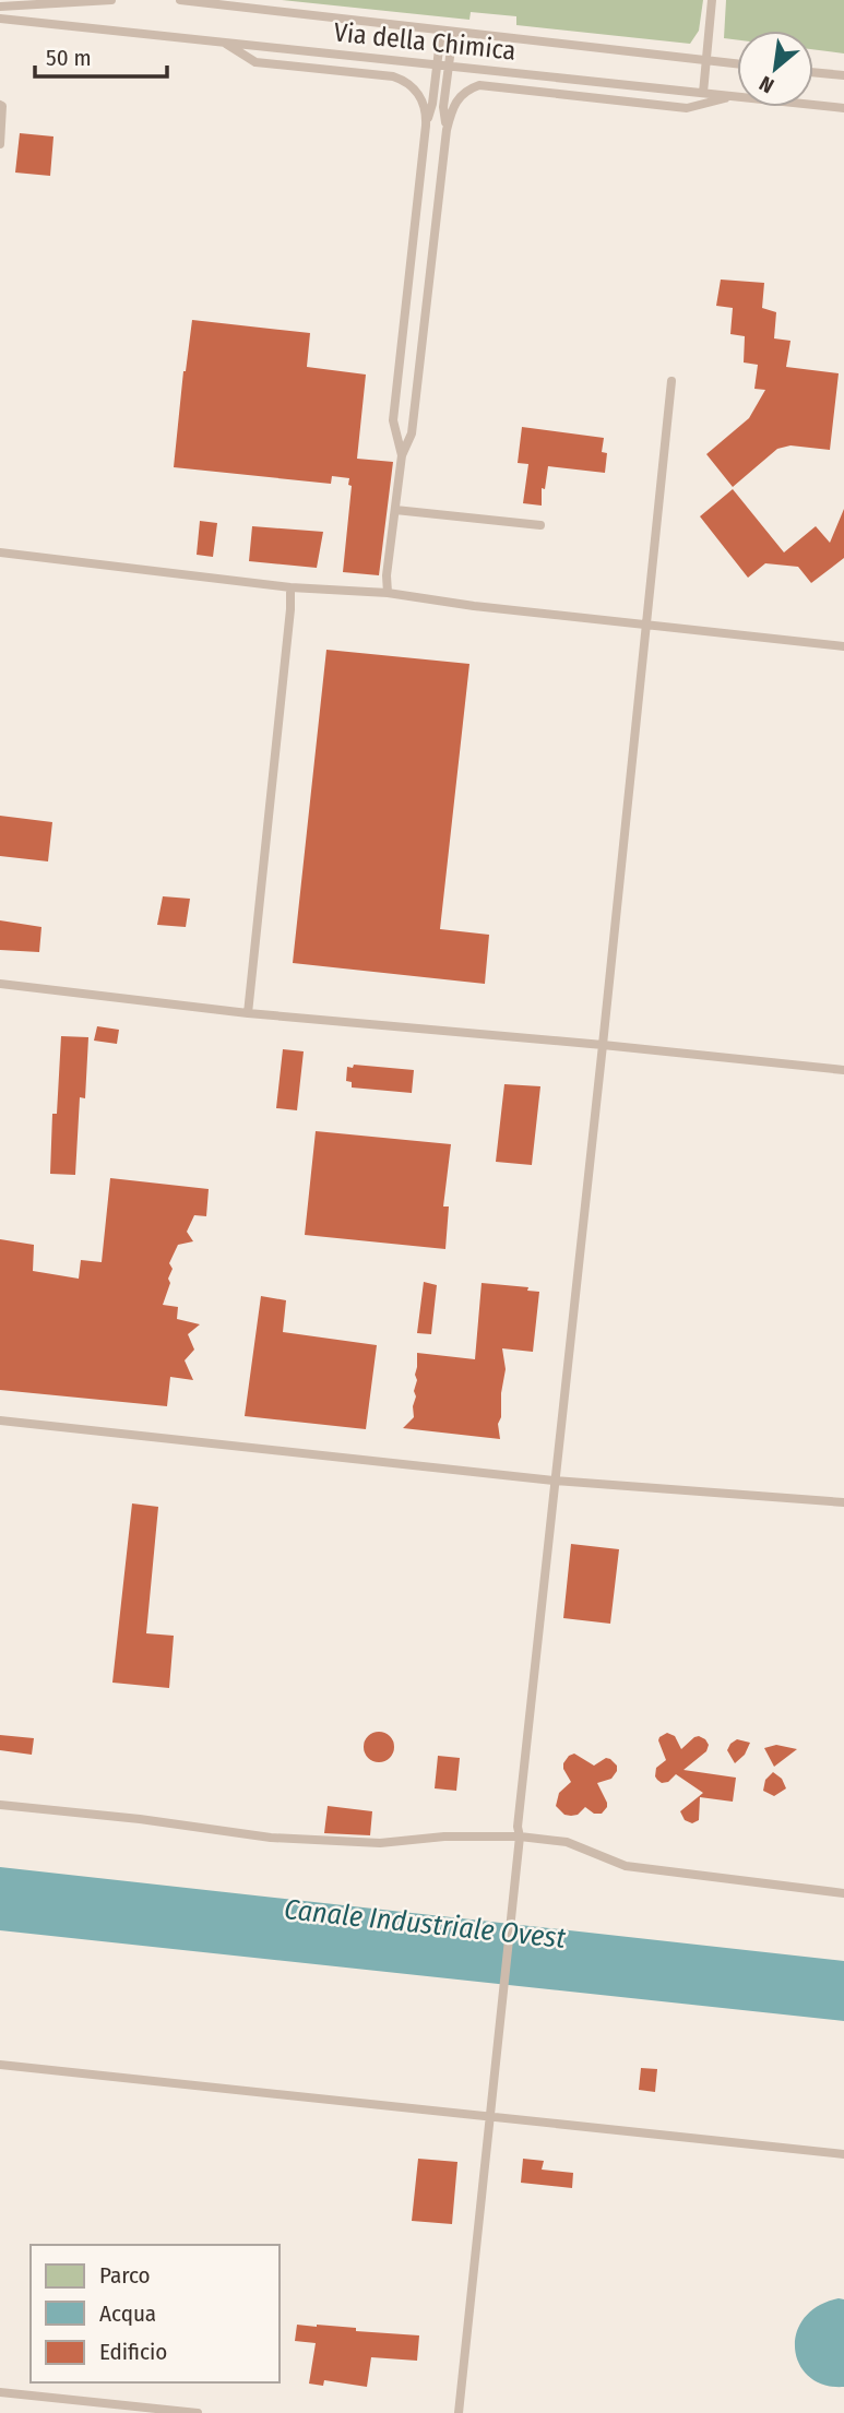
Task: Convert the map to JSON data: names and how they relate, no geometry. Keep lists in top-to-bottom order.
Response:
{
  "streets": {
    "lane": ["Via della Chimica"]
  },
  "water": ["Canale Industriale Ovest"],
  "legend": ["Parco", "Acqua", "Edificio"],
  "scale_bar": "50 m",
  "north": "bottom left"
}
